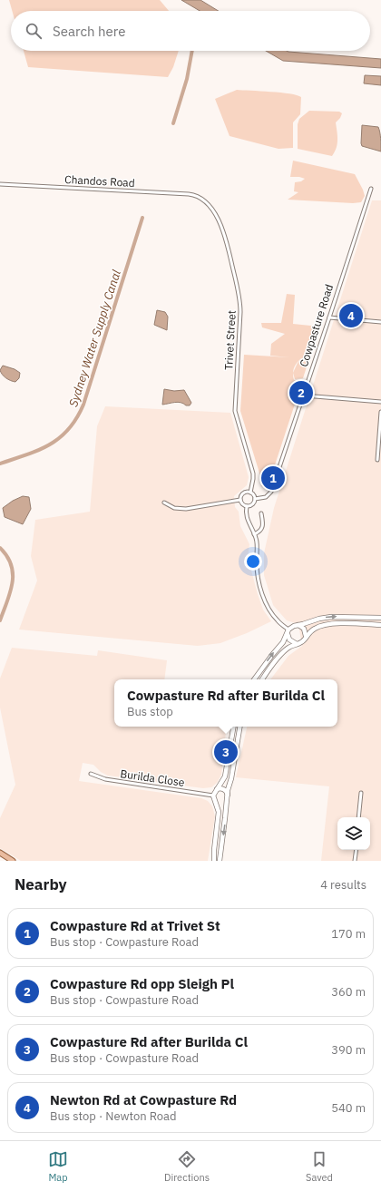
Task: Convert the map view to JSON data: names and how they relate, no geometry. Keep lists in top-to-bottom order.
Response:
{
  "streets": {
    "street": [
      "Chandos Road",
      "Cowpasture Road",
      "Trivet Street",
      "Burilda Close"
    ]
  },
  "crossings": [
    ["Chandos Road", "Trivet Street"],
    ["Cowpasture Road", "Trivet Street"]
  ],
  "water": ["Sydney Water Supply Canal"],
  "page": {
    "search": "Search here",
    "pins": [
      "4",
      "2",
      "1",
      "3"
    ],
    "popup": ["Cowpasture Rd after Burilda Cl", "Bus stop"],
    "heading": ["Nearby", "4 results"],
    "list": [
      {
        "mark": "1",
        "name": "Cowpasture Rd at Trivet St",
        "note": "Bus stop · Cowpasture Road",
        "value": "170 m"
      },
      {
        "mark": "2",
        "name": "Cowpasture Rd opp Sleigh Pl",
        "note": "Bus stop · Cowpasture Road",
        "value": "360 m"
      },
      {
        "mark": "3",
        "name": "Cowpasture Rd after Burilda Cl",
        "note": "Bus stop · Cowpasture Road",
        "value": "390 m"
      },
      {
        "mark": "4",
        "name": "Newton Rd at Cowpasture Rd",
        "note": "Bus stop · Newton Road",
        "value": "540 m"
      }
    ],
    "nav": ["Map", "Directions", "Saved"]
  }
}
